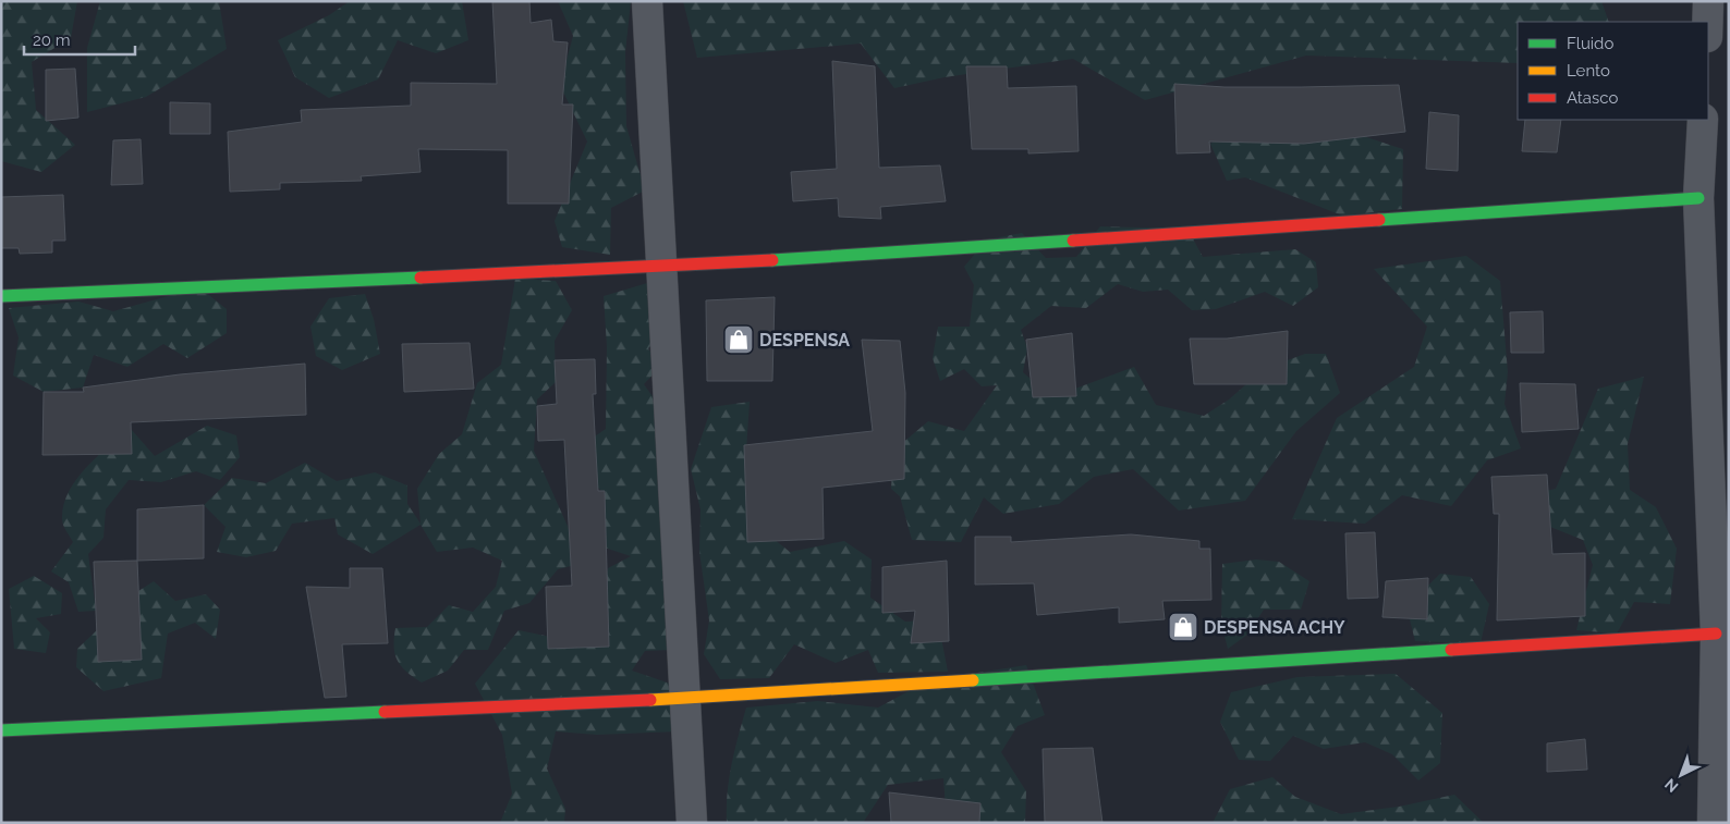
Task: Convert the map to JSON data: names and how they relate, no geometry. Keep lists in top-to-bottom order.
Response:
{
  "places": {
    "shop": ["DESPENSA", "DESPENSA ACHY"]
  },
  "legend": ["Fluido", "Lento", "Atasco"],
  "scale_bar": "20 m",
  "north": "bottom left"
}
